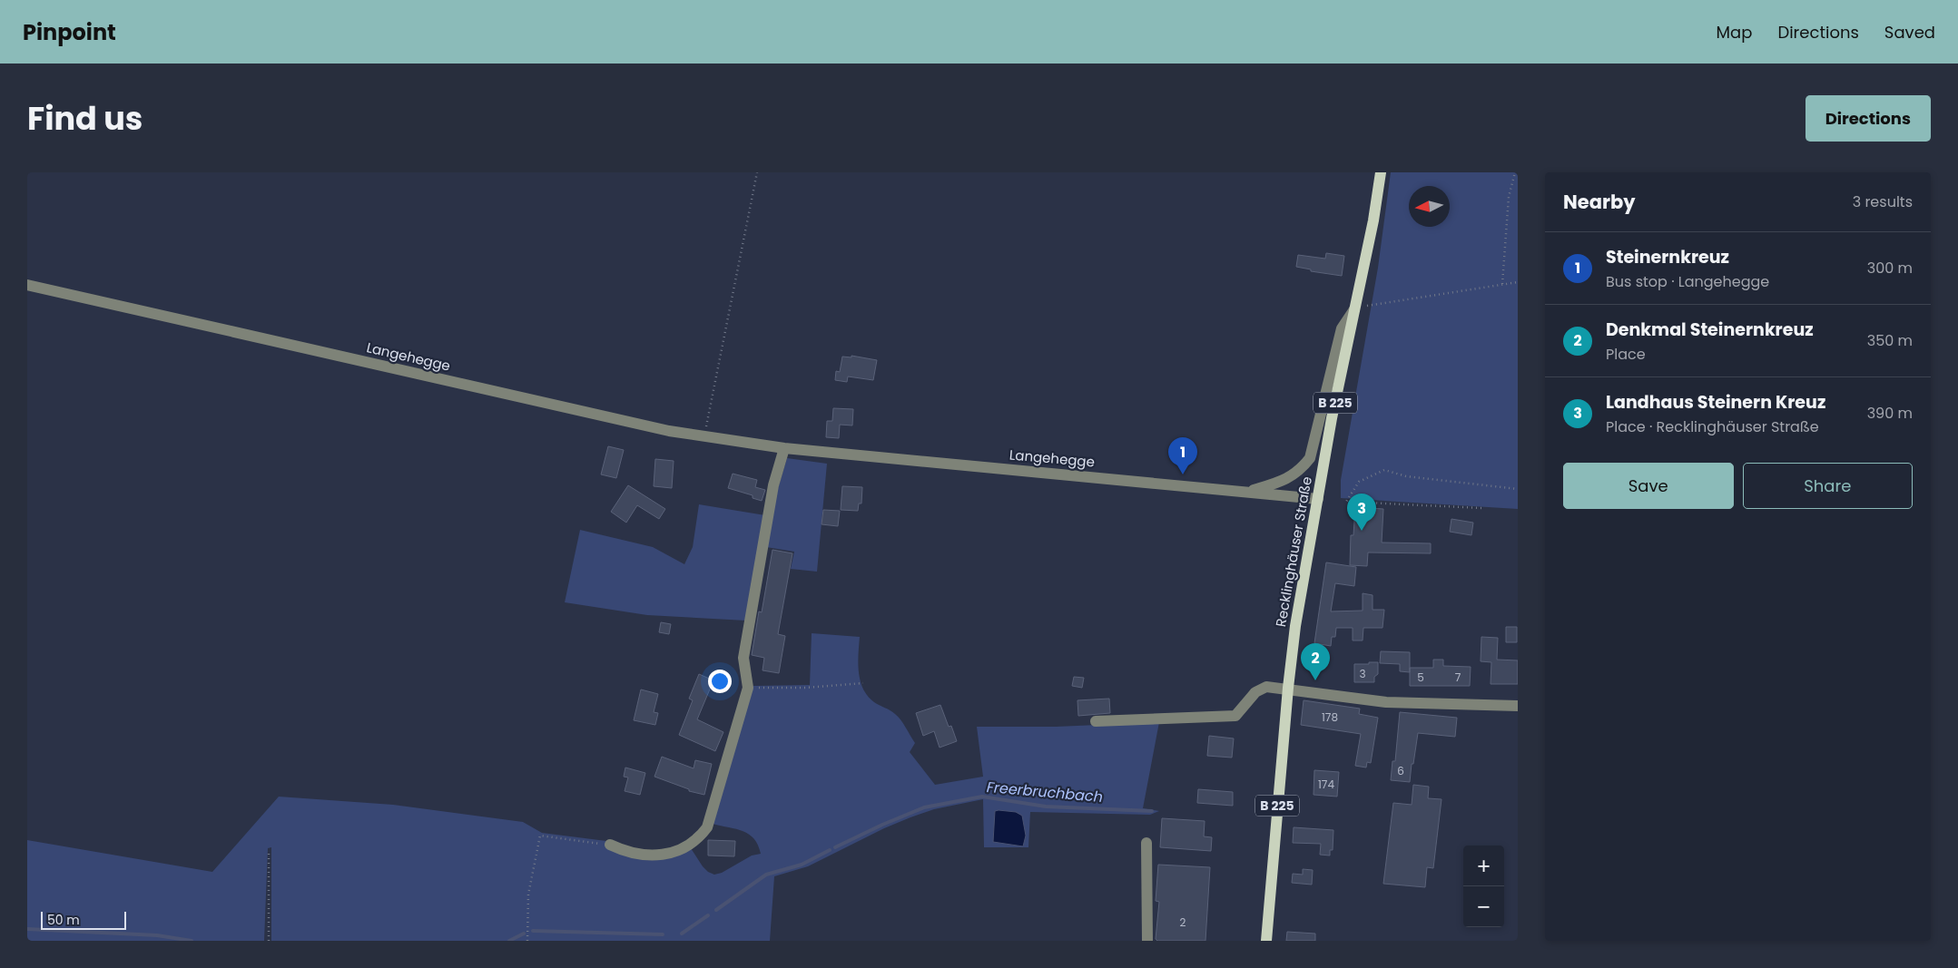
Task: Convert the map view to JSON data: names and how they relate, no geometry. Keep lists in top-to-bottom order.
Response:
{
  "streets": {
    "main road": ["B 225", "Recklinghäuser Straße"],
    "street": ["Langehegge"]
  },
  "crossings": [
    ["Langehegge", "B 225"],
    ["Langehegge", "Recklinghäuser Straße"],
    ["B 225", "Recklinghäuser Straße"]
  ],
  "water": ["Freerbruchbach"],
  "house_numbers": [
    "3",
    "5",
    "7",
    "178",
    "6",
    "174",
    "2"
  ],
  "scale_bar": "50 m",
  "north": "left",
  "page": {
    "header": "Pinpoint",
    "nav": ["Map", "Directions", "Saved"],
    "title": "Find us",
    "buttons": [
      "Directions",
      ["Save", "Share"]
    ],
    "heading": ["Nearby", "3 results"],
    "list": [
      {
        "mark": "1",
        "name": "Steinernkreuz",
        "note": "Bus stop · Langehegge",
        "value": "300 m"
      },
      {
        "mark": "2",
        "name": "Denkmal Steinernkreuz",
        "note": "Place",
        "value": "350 m"
      },
      {
        "mark": "3",
        "name": "Landhaus Steinern Kreuz",
        "note": "Place · Recklinghäuser Straße",
        "value": "390 m"
      }
    ],
    "pins": ["1", "3", "2"],
    "map_buttons": ["+", "−"],
    "scale": "50 m"
  }
}
